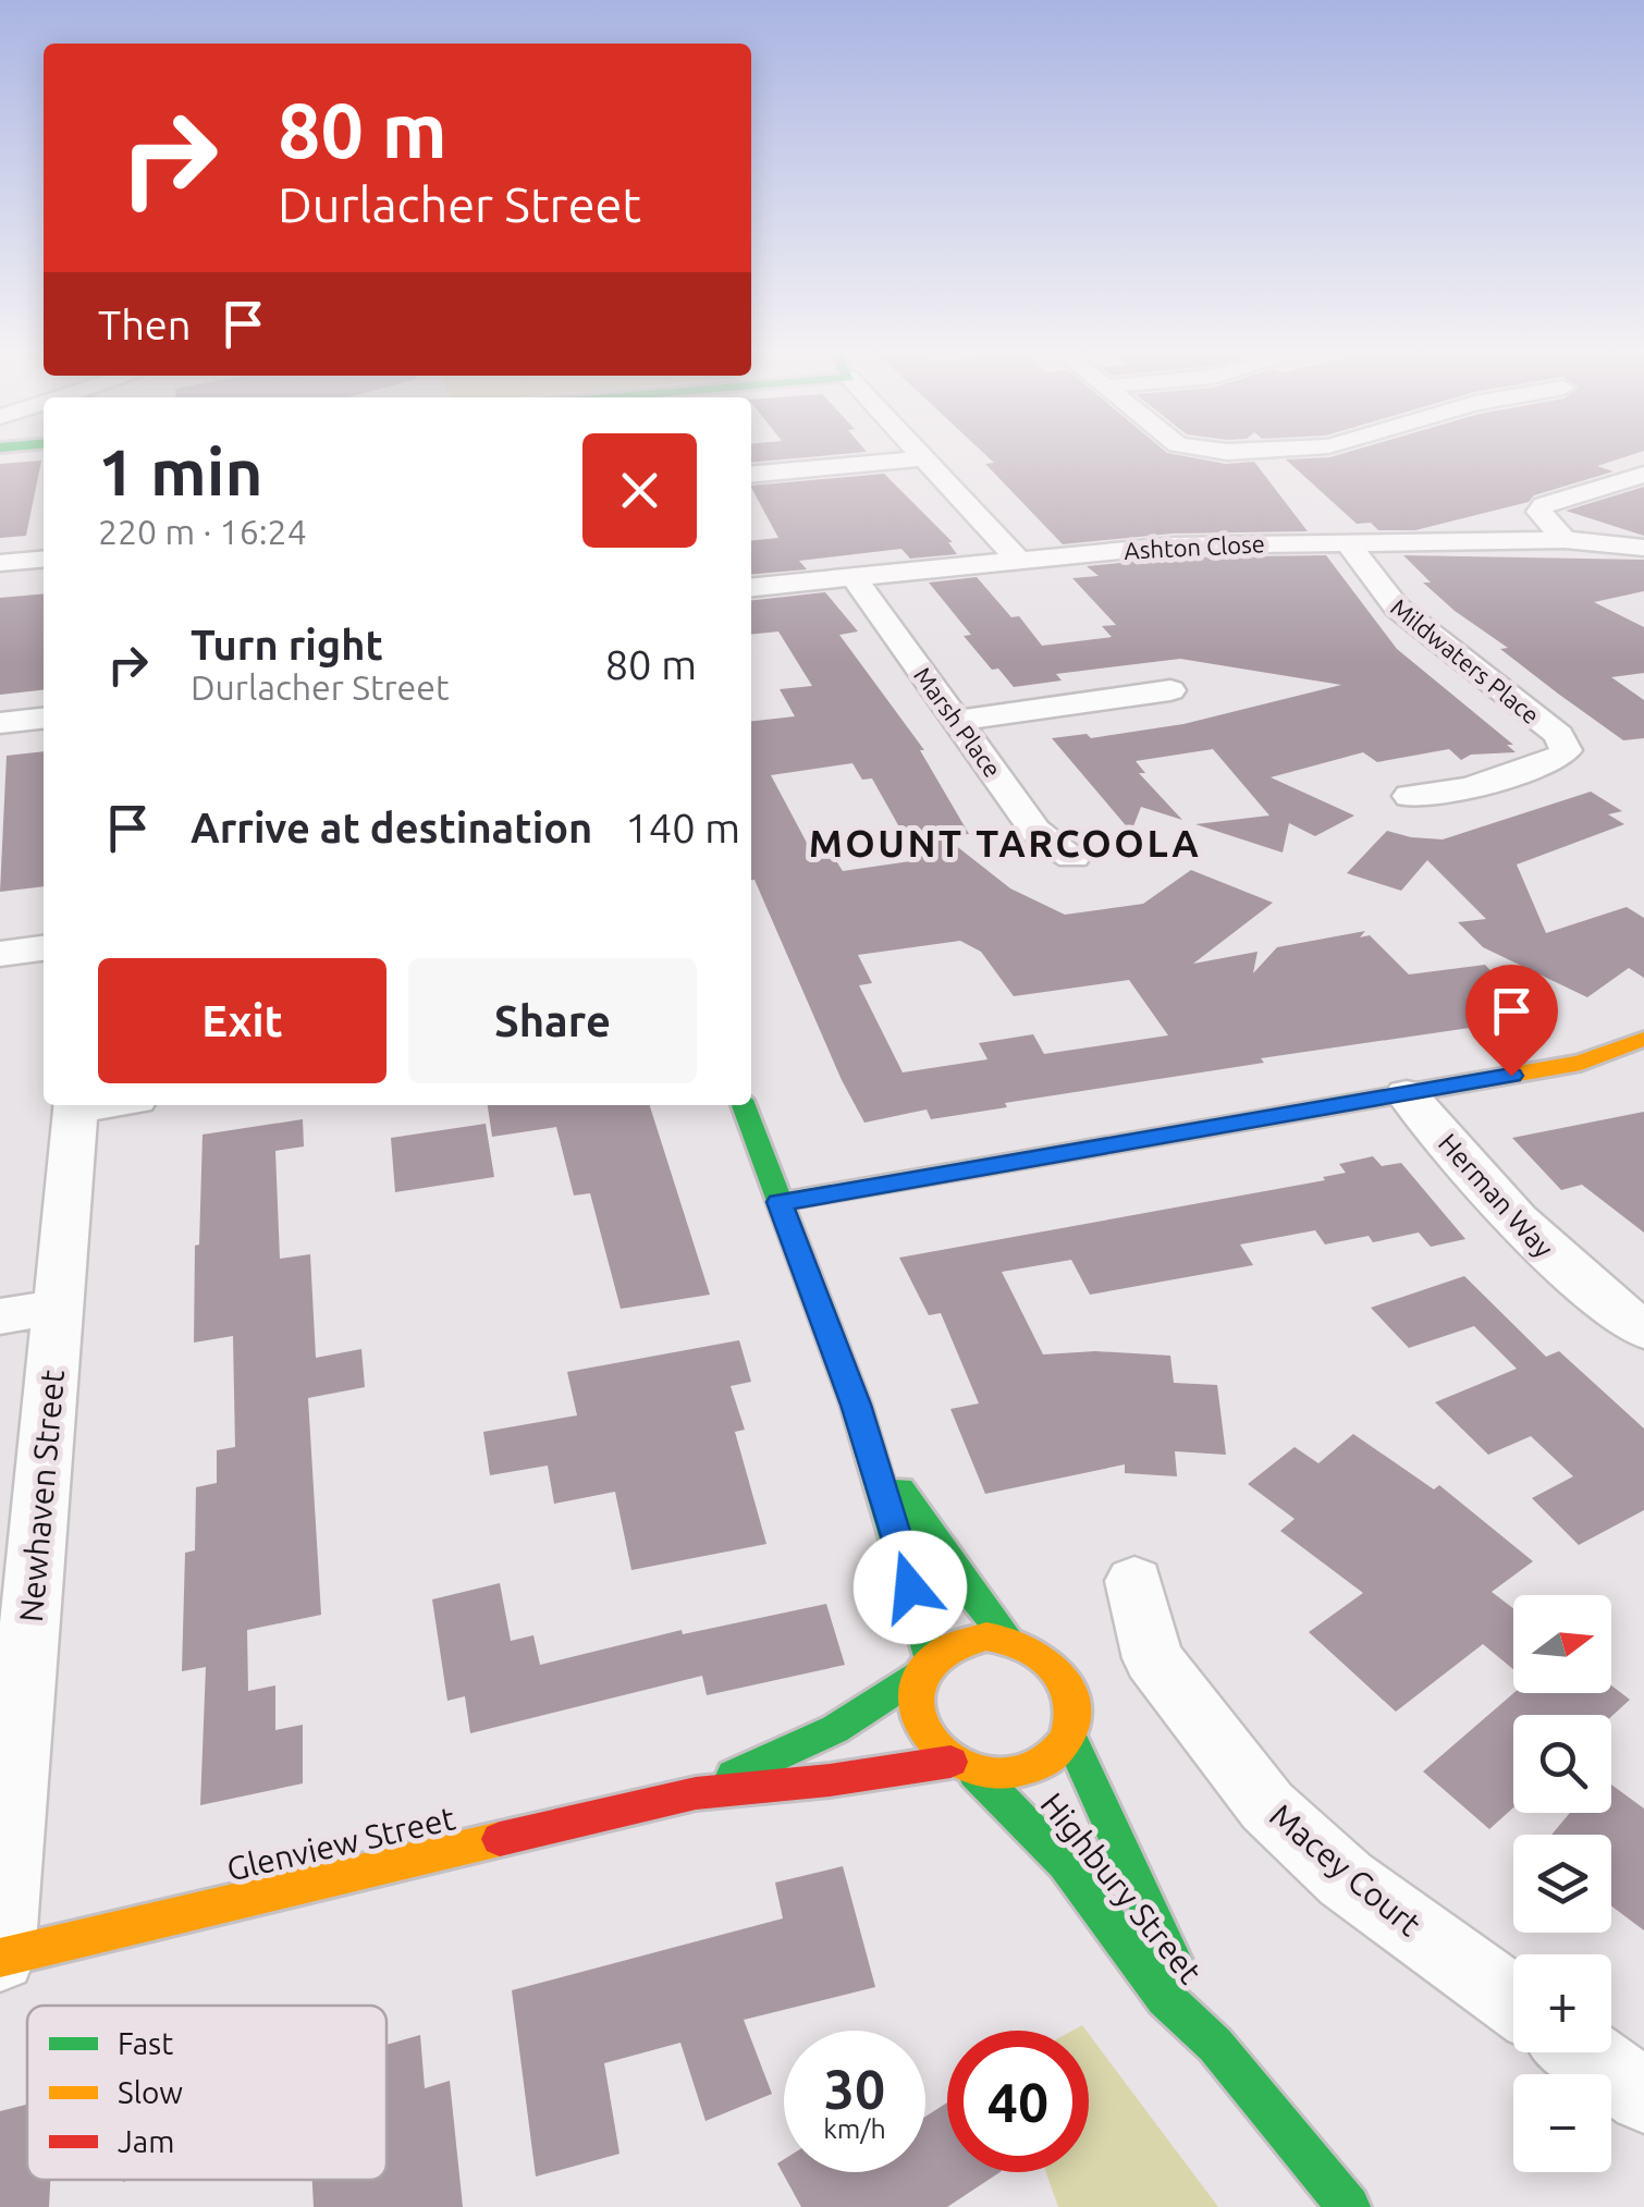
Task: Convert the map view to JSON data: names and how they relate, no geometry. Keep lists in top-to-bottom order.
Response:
{
  "streets": {
    "street": [
      "Ashton Close",
      "Mildwaters Place",
      "Marsh Place",
      "Herman Way",
      "Newhaven Street",
      "Glenview Street",
      "Macey Court",
      "Highbury Street"
    ]
  },
  "crossings": [
    ["Ashton Close", "Mildwaters Place"],
    ["Ashton Close", "Marsh Place"],
    ["Newhaven Street", "Glenview Street"],
    ["Glenview Street", "Highbury Street"]
  ],
  "districts": ["MOUNT TARCOOLA"],
  "legend": ["Fast", "Slow", "Jam"],
  "north": "right",
  "page": {
    "turn": ["80 m", "Durlacher Street"],
    "then": "Then",
    "heading": ["1 min", "220 m · 16:24"],
    "list": [
      {
        "name": "Turn right",
        "note": "Durlacher Street",
        "value": "80 m"
      },
      {
        "name": "Arrive at destination",
        "value": "140 m"
      }
    ],
    "buttons": ["Exit", "Share"],
    "map_buttons": ["+", "−"],
    "speed": "30 km/h",
    "limit": "40"
  }
}
